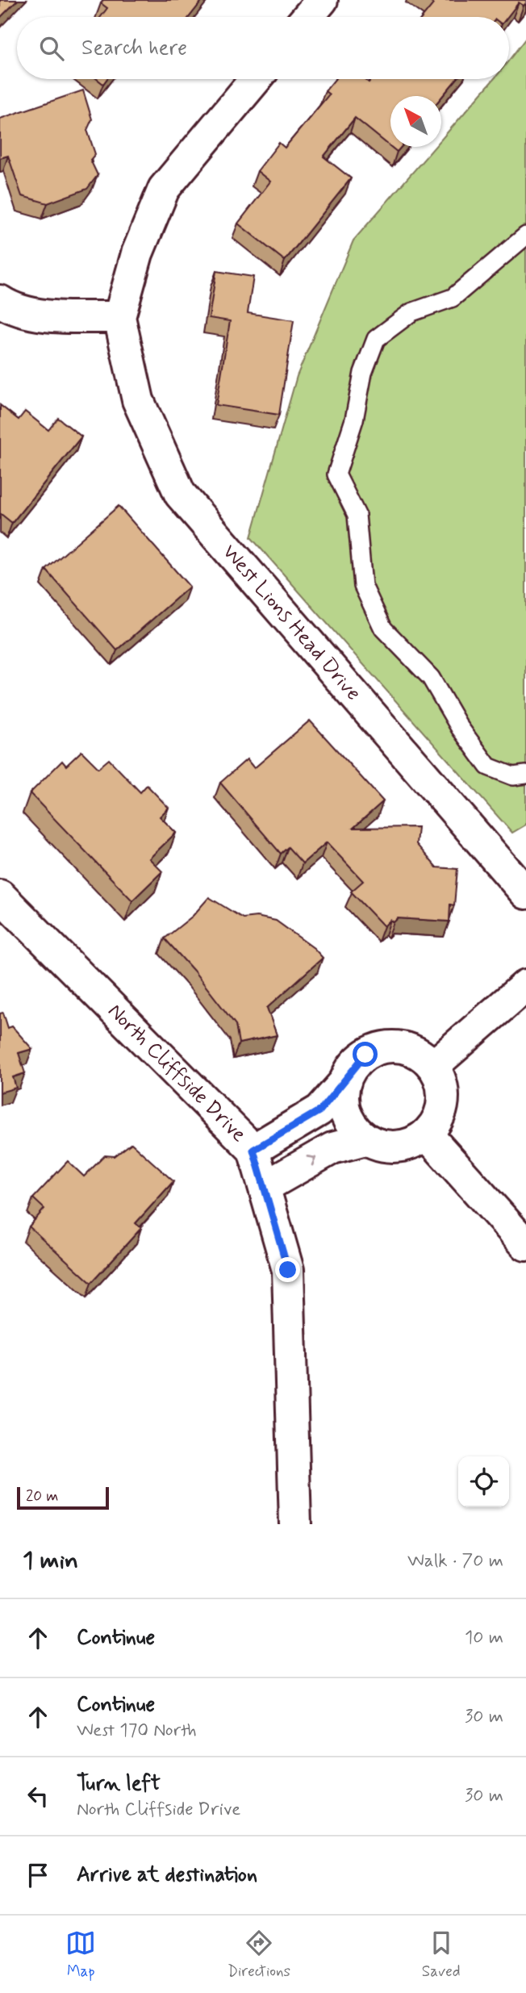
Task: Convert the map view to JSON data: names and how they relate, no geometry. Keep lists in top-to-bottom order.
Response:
{
  "streets": {
    "street": ["West Lions Head Drive", "North Cliffside Drive"]
  },
  "scale_bar": "20 m",
  "north": "top left",
  "page": {
    "search": "Search here",
    "scale": "20 m",
    "heading": ["1 min", "Walk · 70 m"],
    "list": [
      ["Continue", "10 m"],
      ["Continue", "West 170 North", "30 m"],
      ["Turn left", "North Cliffside Drive", "30 m"],
      "Arrive at destination"
    ],
    "nav": ["Map", "Directions", "Saved"]
  }
}
